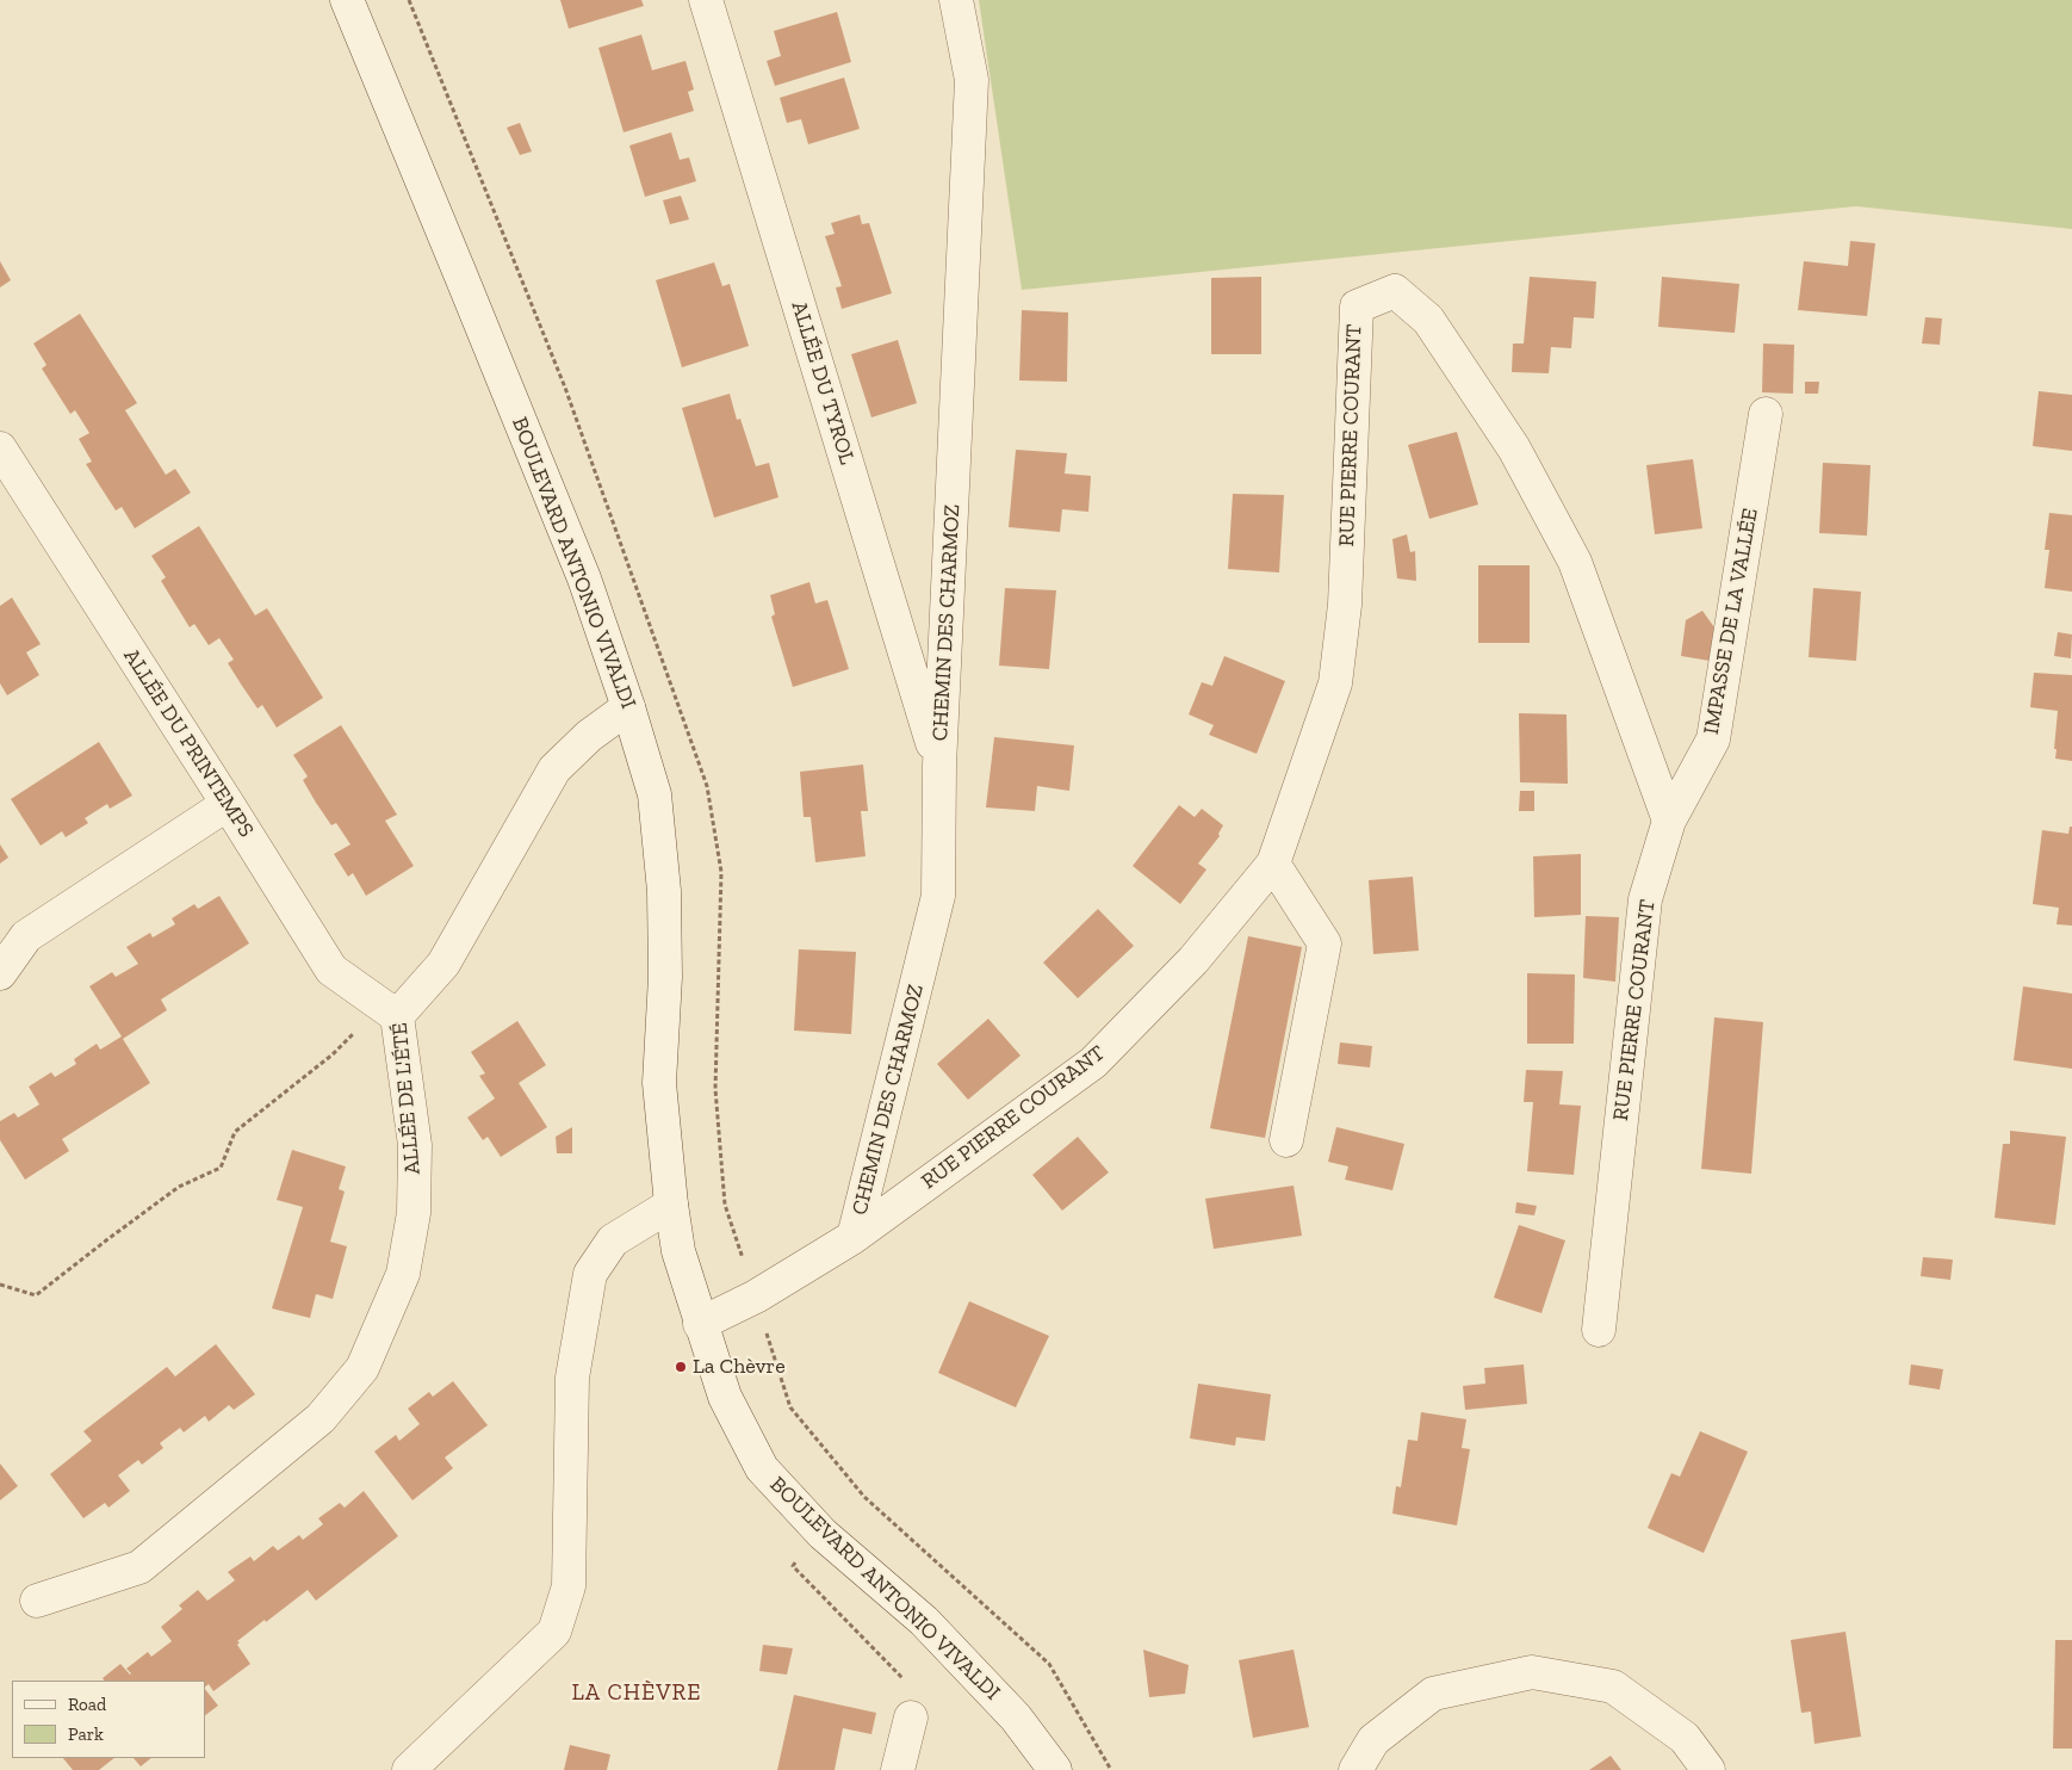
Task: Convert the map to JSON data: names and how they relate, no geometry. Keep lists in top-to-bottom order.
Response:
{
  "streets": {
    "street": [
      "ALLÉE DU TYROL",
      "RUE PIERRE COURANT",
      "BOULEVARD ANTONIO VIVALDI",
      "IMPASSE DE LA VALLÉE",
      "CHEMIN DES CHARMOZ",
      "ALLÉE DU PRINTEMPS",
      "ALLÉE DE L'ÉTÉ"
    ]
  },
  "crossings": [
    ["ALLÉE DU TYROL", "CHEMIN DES CHARMOZ"],
    ["RUE PIERRE COURANT", "BOULEVARD ANTONIO VIVALDI"],
    ["RUE PIERRE COURANT", "IMPASSE DE LA VALLÉE"],
    ["RUE PIERRE COURANT", "CHEMIN DES CHARMOZ"],
    ["BOULEVARD ANTONIO VIVALDI", "ALLÉE DE L'ÉTÉ"],
    ["ALLÉE DU PRINTEMPS", "ALLÉE DE L'ÉTÉ"]
  ],
  "districts": ["LA CHÈVRE"],
  "places": ["La Chèvre"],
  "legend": ["Road", "Park"]
}
